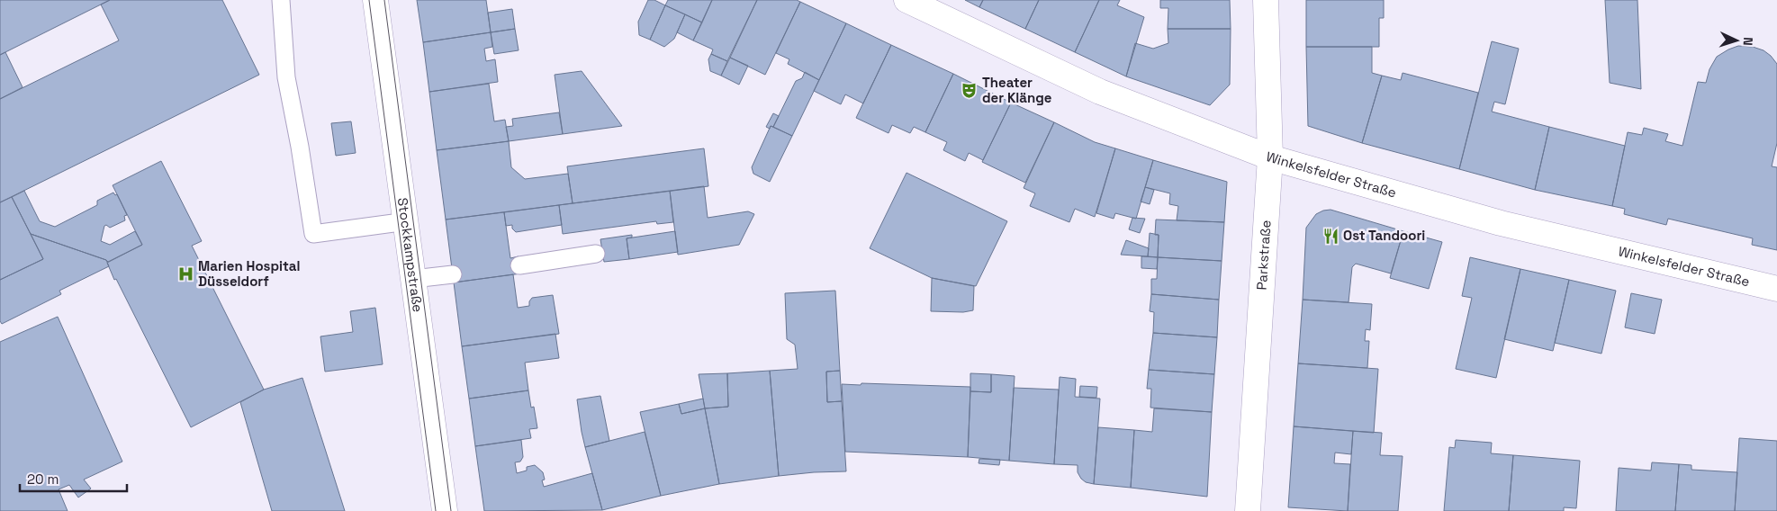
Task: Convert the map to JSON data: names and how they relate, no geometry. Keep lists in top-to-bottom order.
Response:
{
  "streets": {
    "street": ["Winkelsfelder Straße", "Stockkampstraße", "Parkstraße"]
  },
  "crossings": [
    ["Winkelsfelder Straße", "Parkstraße"]
  ],
  "places": {
    "theatre": ["Theater der Klänge"],
    "restaurant": ["Ost Tandoori"],
    "hospital": ["Marien Hospital Düsseldorf"]
  },
  "scale_bar": "20 m",
  "north": "right"
}
